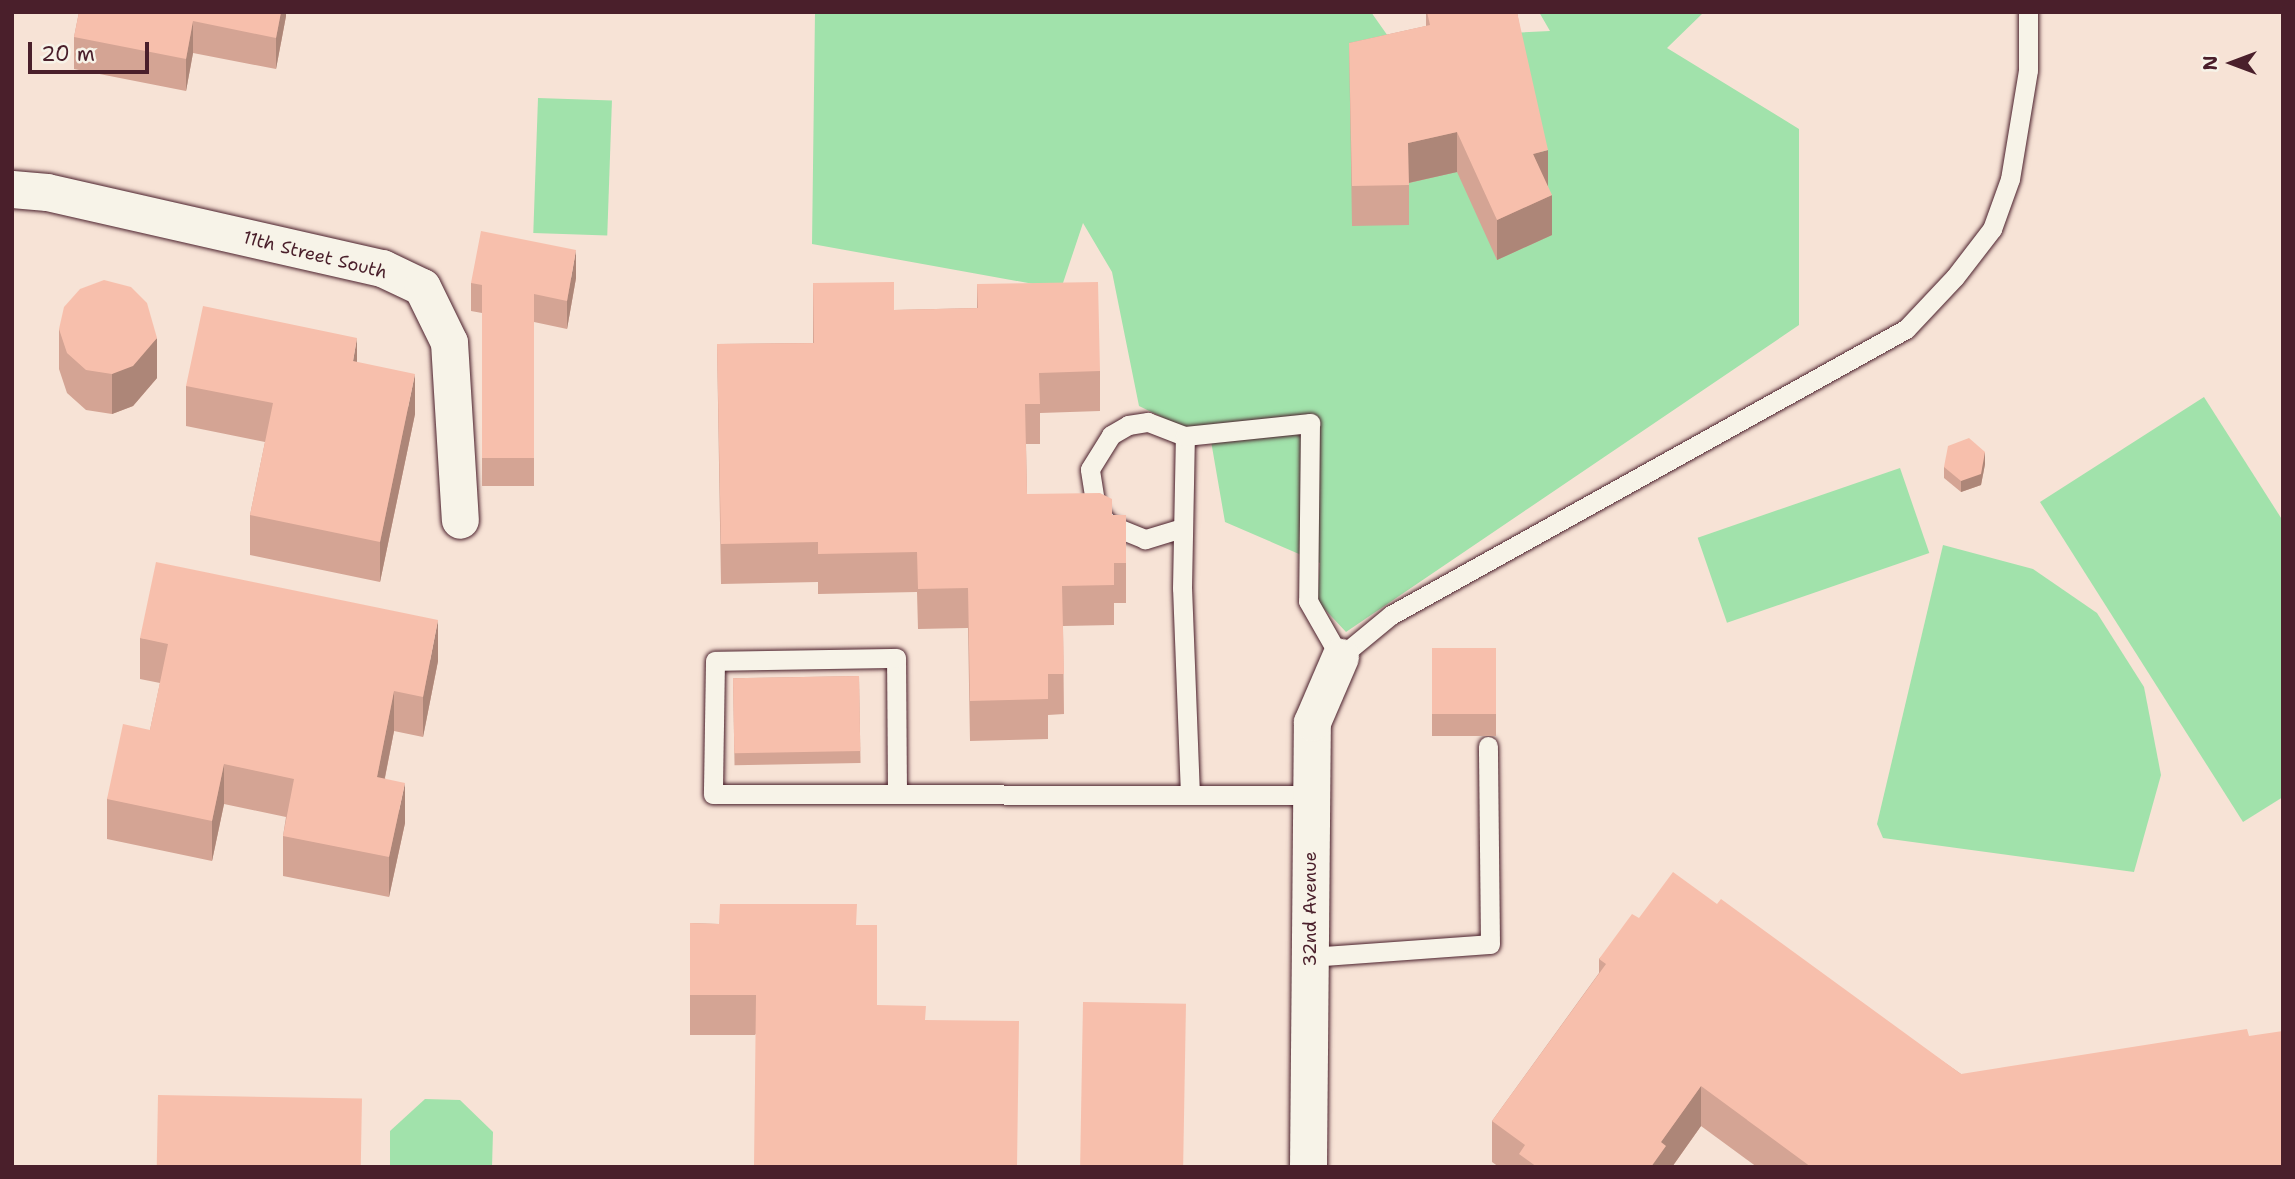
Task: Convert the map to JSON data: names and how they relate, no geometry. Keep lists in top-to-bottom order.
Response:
{
  "streets": {
    "street": ["11th Street South", "32nd Avenue"]
  },
  "scale_bar": "20 m",
  "north": "left"
}
